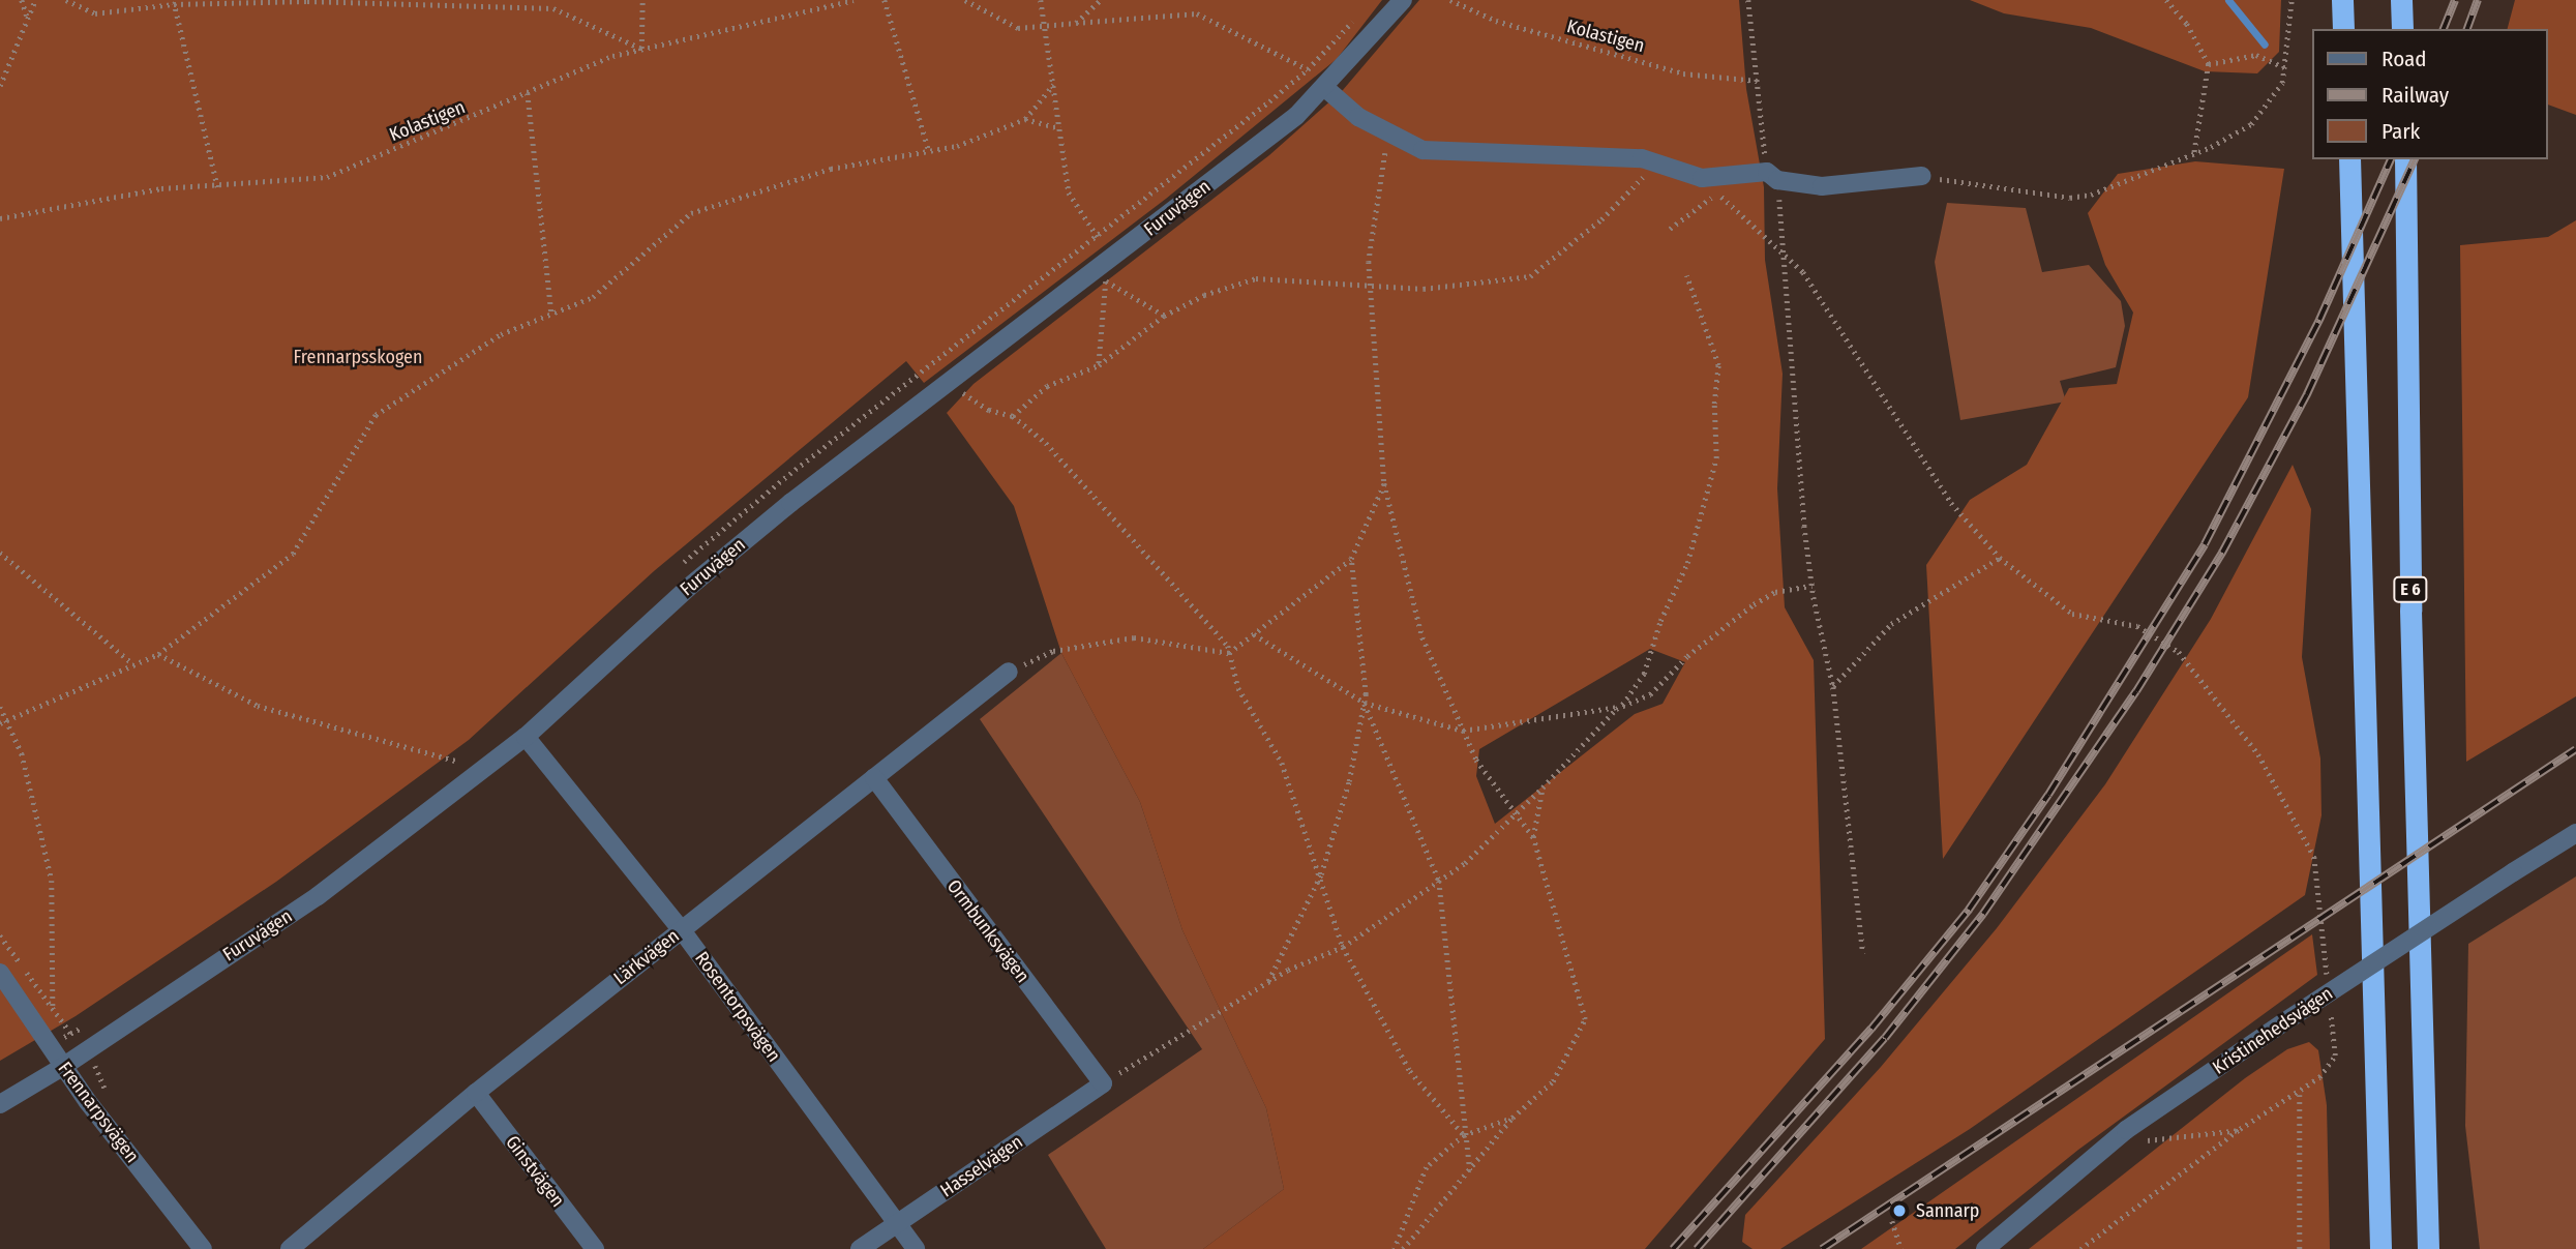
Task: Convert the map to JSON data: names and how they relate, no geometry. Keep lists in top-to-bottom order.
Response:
{
  "streets": {
    "highway": ["E 6"],
    "street": [
      "Furuvägen",
      "Ormbunksvägen",
      "Lärkvägen",
      "Rosentorpsvägen",
      "Kristinehedsvägen",
      "Frennarpsvägen",
      "Hasselvägen",
      "Ginstvägen"
    ],
    "path": ["Kolastigen"]
  },
  "crossings": [
    ["Furuvägen", "Rosentorpsvägen"],
    ["Furuvägen", "Frennarpsvägen"],
    ["Ormbunksvägen", "Lärkvägen"],
    ["Ormbunksvägen", "Hasselvägen"],
    ["Lärkvägen", "Rosentorpsvägen"],
    ["Lärkvägen", "Ginstvägen"],
    ["Rosentorpsvägen", "Hasselvägen"]
  ],
  "parks": ["Frennarpsskogen"],
  "places": ["Sannarp"],
  "legend": ["Road", "Railway", "Park"]
}
